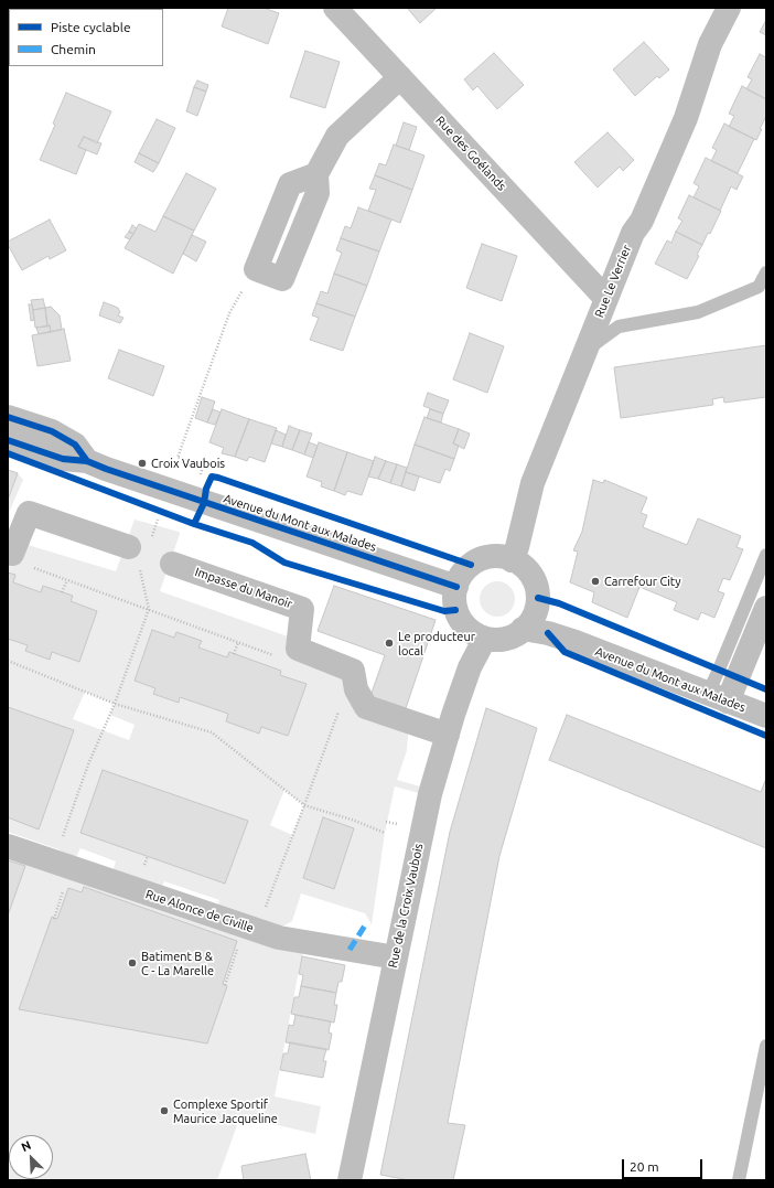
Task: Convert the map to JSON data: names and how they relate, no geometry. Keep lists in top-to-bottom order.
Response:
{
  "streets": {
    "street": [
      "Rue des Goélands",
      "Rue Le Verrier",
      "Avenue du Mont aux Malades",
      "Impasse du Manoir",
      "Rue de la Croix Vaubois",
      "Rue Alonce de Civille"
    ]
  },
  "crossings": [
    ["Rue des Goélands", "Rue Le Verrier"],
    ["Rue Le Verrier", "Avenue du Mont aux Malades"],
    ["Rue Le Verrier", "Rue de la Croix Vaubois"],
    ["Avenue du Mont aux Malades", "Rue de la Croix Vaubois"],
    ["Rue de la Croix Vaubois", "Rue Alonce de Civille"]
  ],
  "places": [
    "Croix Vaubois",
    "Carrefour City",
    "Le producteur local",
    "Batiment B & C - La Marelle",
    "Complexe Sportif Maurice Jacqueline"
  ],
  "legend": ["Piste cyclable", "Chemin"],
  "scale_bar": "20 m",
  "north": "top left"
}
